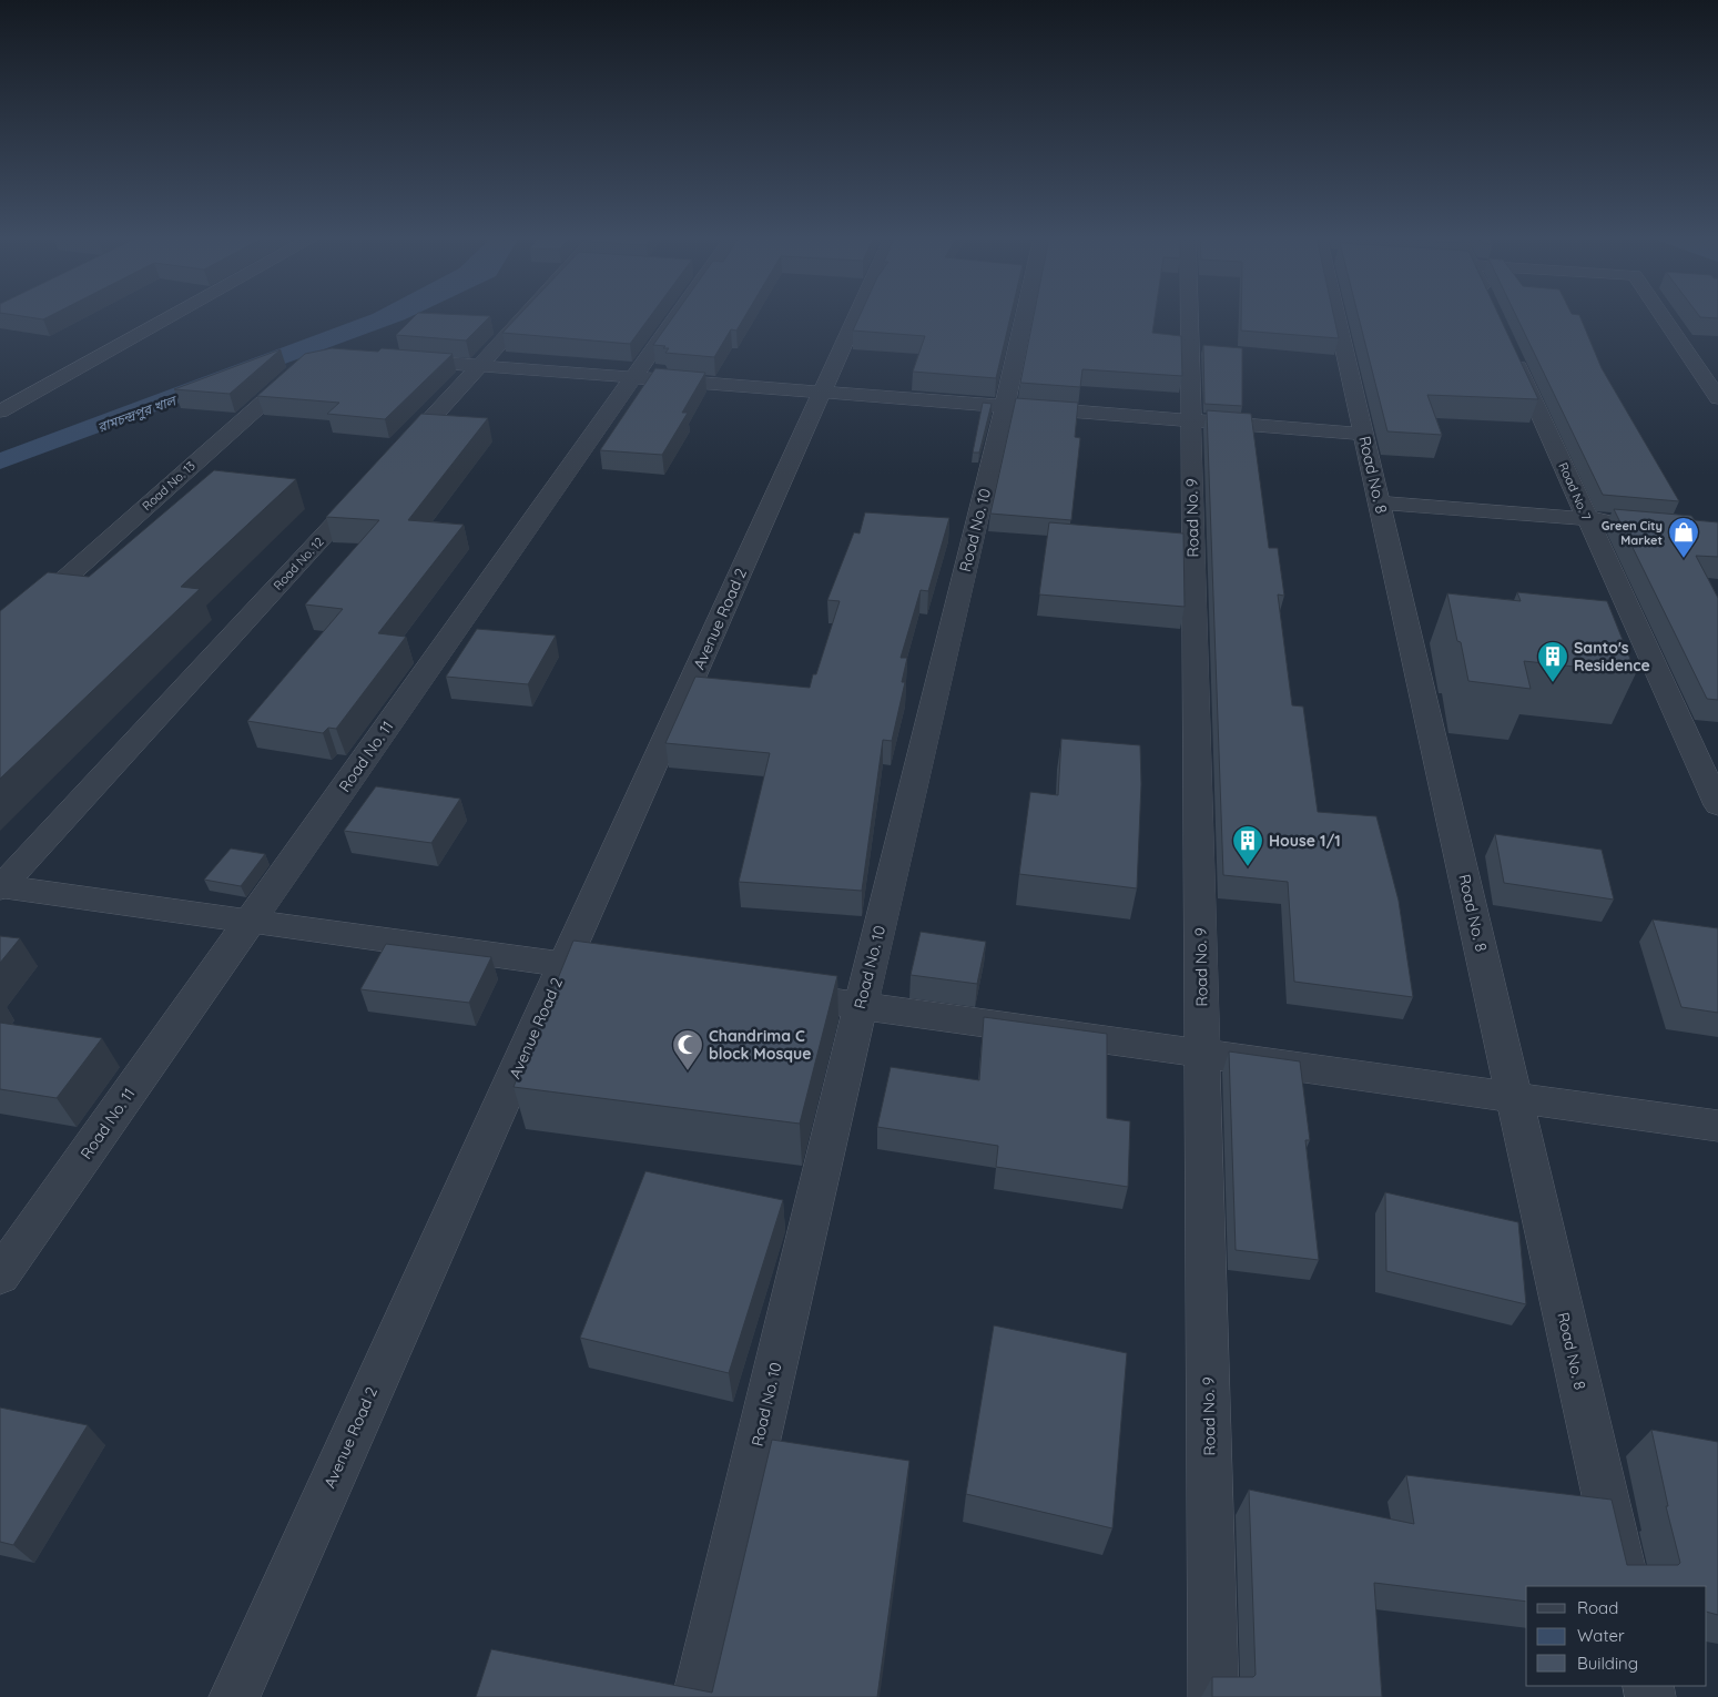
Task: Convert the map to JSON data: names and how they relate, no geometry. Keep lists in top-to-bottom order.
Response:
{
  "streets": {
    "street": [
      "Road No. 8",
      "Road No. 13",
      "Road No. 7",
      "Road No. 9",
      "Road No. 10",
      "Road No. 12",
      "Avenue Road 2",
      "Road No. 11"
    ]
  },
  "water": ["রামচন্দ্রপুর খাল"],
  "places": {
    "shop": ["Green City Market"],
    "building": ["Santo's Residence", "House 1/1"],
    "mosque": ["Chandrima C block Mosque"]
  },
  "legend": ["Road", "Water", "Building"]
}
